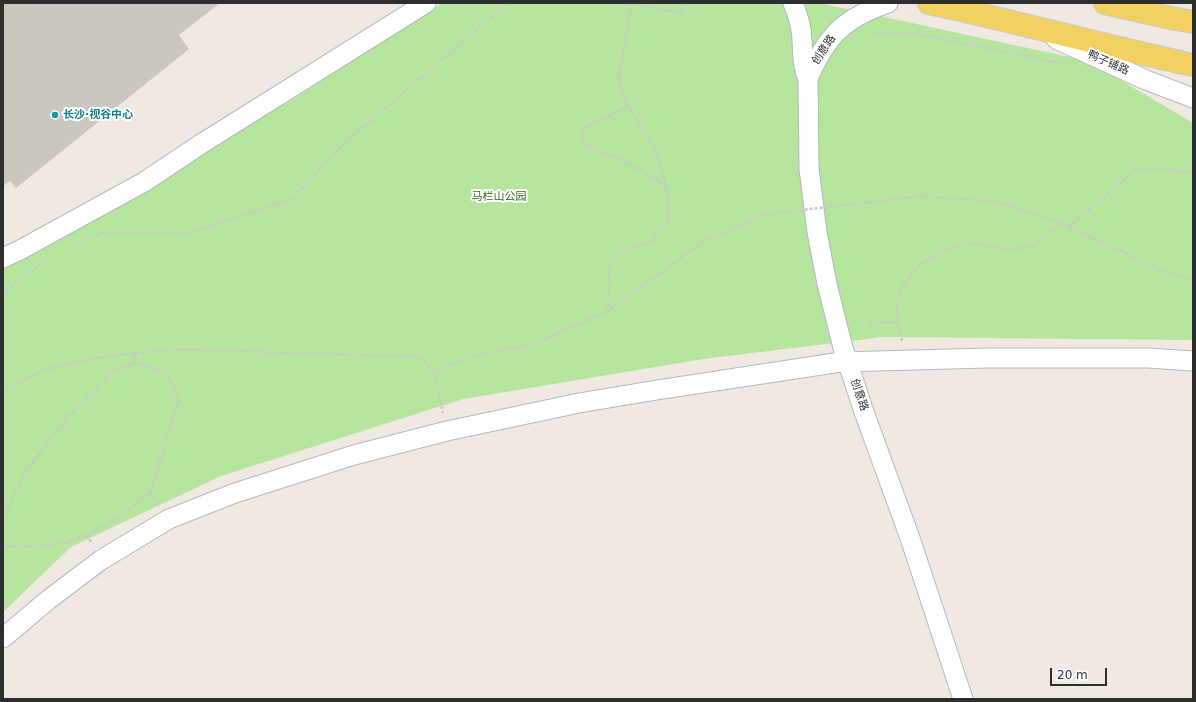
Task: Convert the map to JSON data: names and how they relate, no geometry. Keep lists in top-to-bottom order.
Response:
{
  "streets": {
    "main road": ["鸭子铺路"],
    "street": ["创意路"]
  },
  "parks": ["马栏山公园"],
  "places": ["长沙·视谷中心"],
  "scale_bar": "20 m"
}
